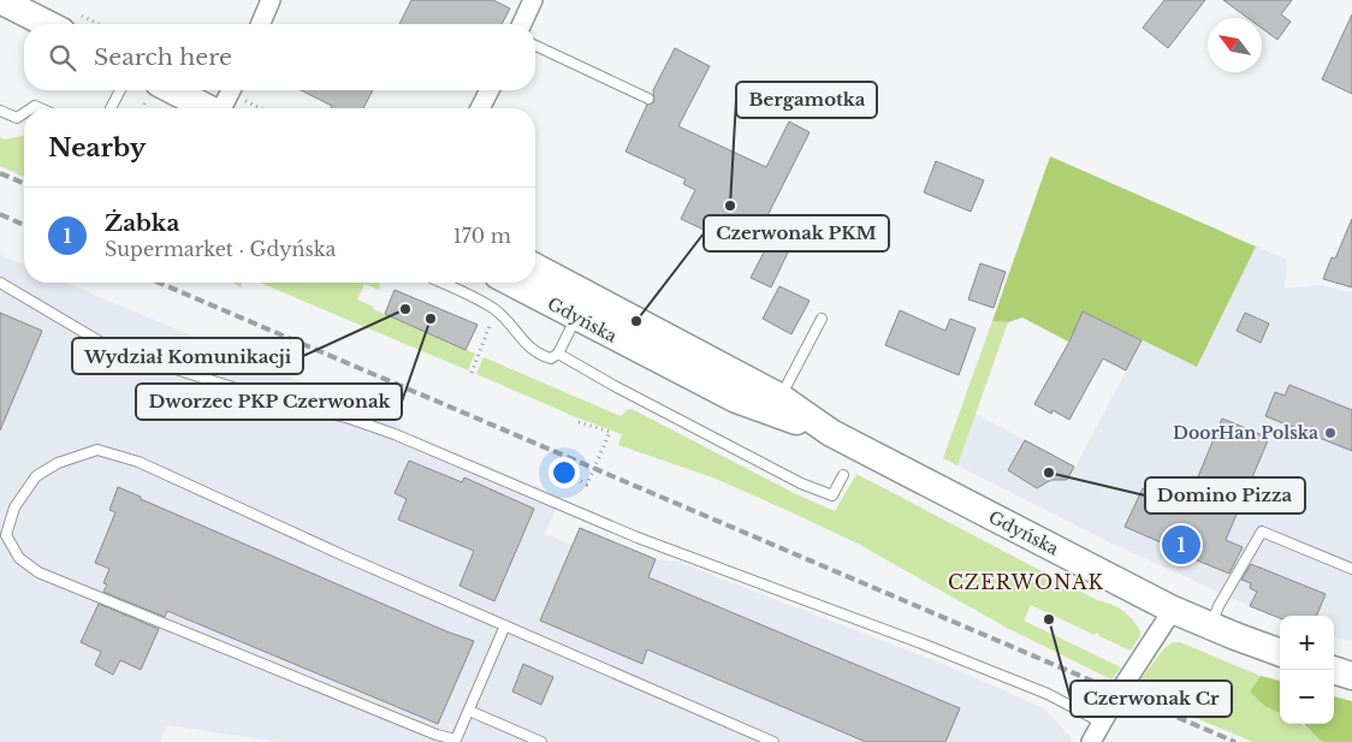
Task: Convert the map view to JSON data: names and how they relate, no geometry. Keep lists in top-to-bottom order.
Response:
{
  "streets": {
    "main road": ["Gdyńska"]
  },
  "districts": ["CZERWONAK"],
  "places": [
    "Bergamotka",
    "Wydział Komunikacji",
    "Dworzec PKP Czerwonak",
    "Czerwonak PKM",
    "DoorHan Polska",
    "Domino Pizza",
    "Czerwonak Cr"
  ],
  "north": "top left",
  "page": {
    "search": "Search here",
    "heading": "Nearby",
    "list": [
      {
        "mark": "1",
        "name": "Żabka",
        "note": "Supermarket · Gdyńska",
        "value": "170 m"
      }
    ],
    "pins": "1",
    "map_buttons": ["+", "−"]
  }
}
